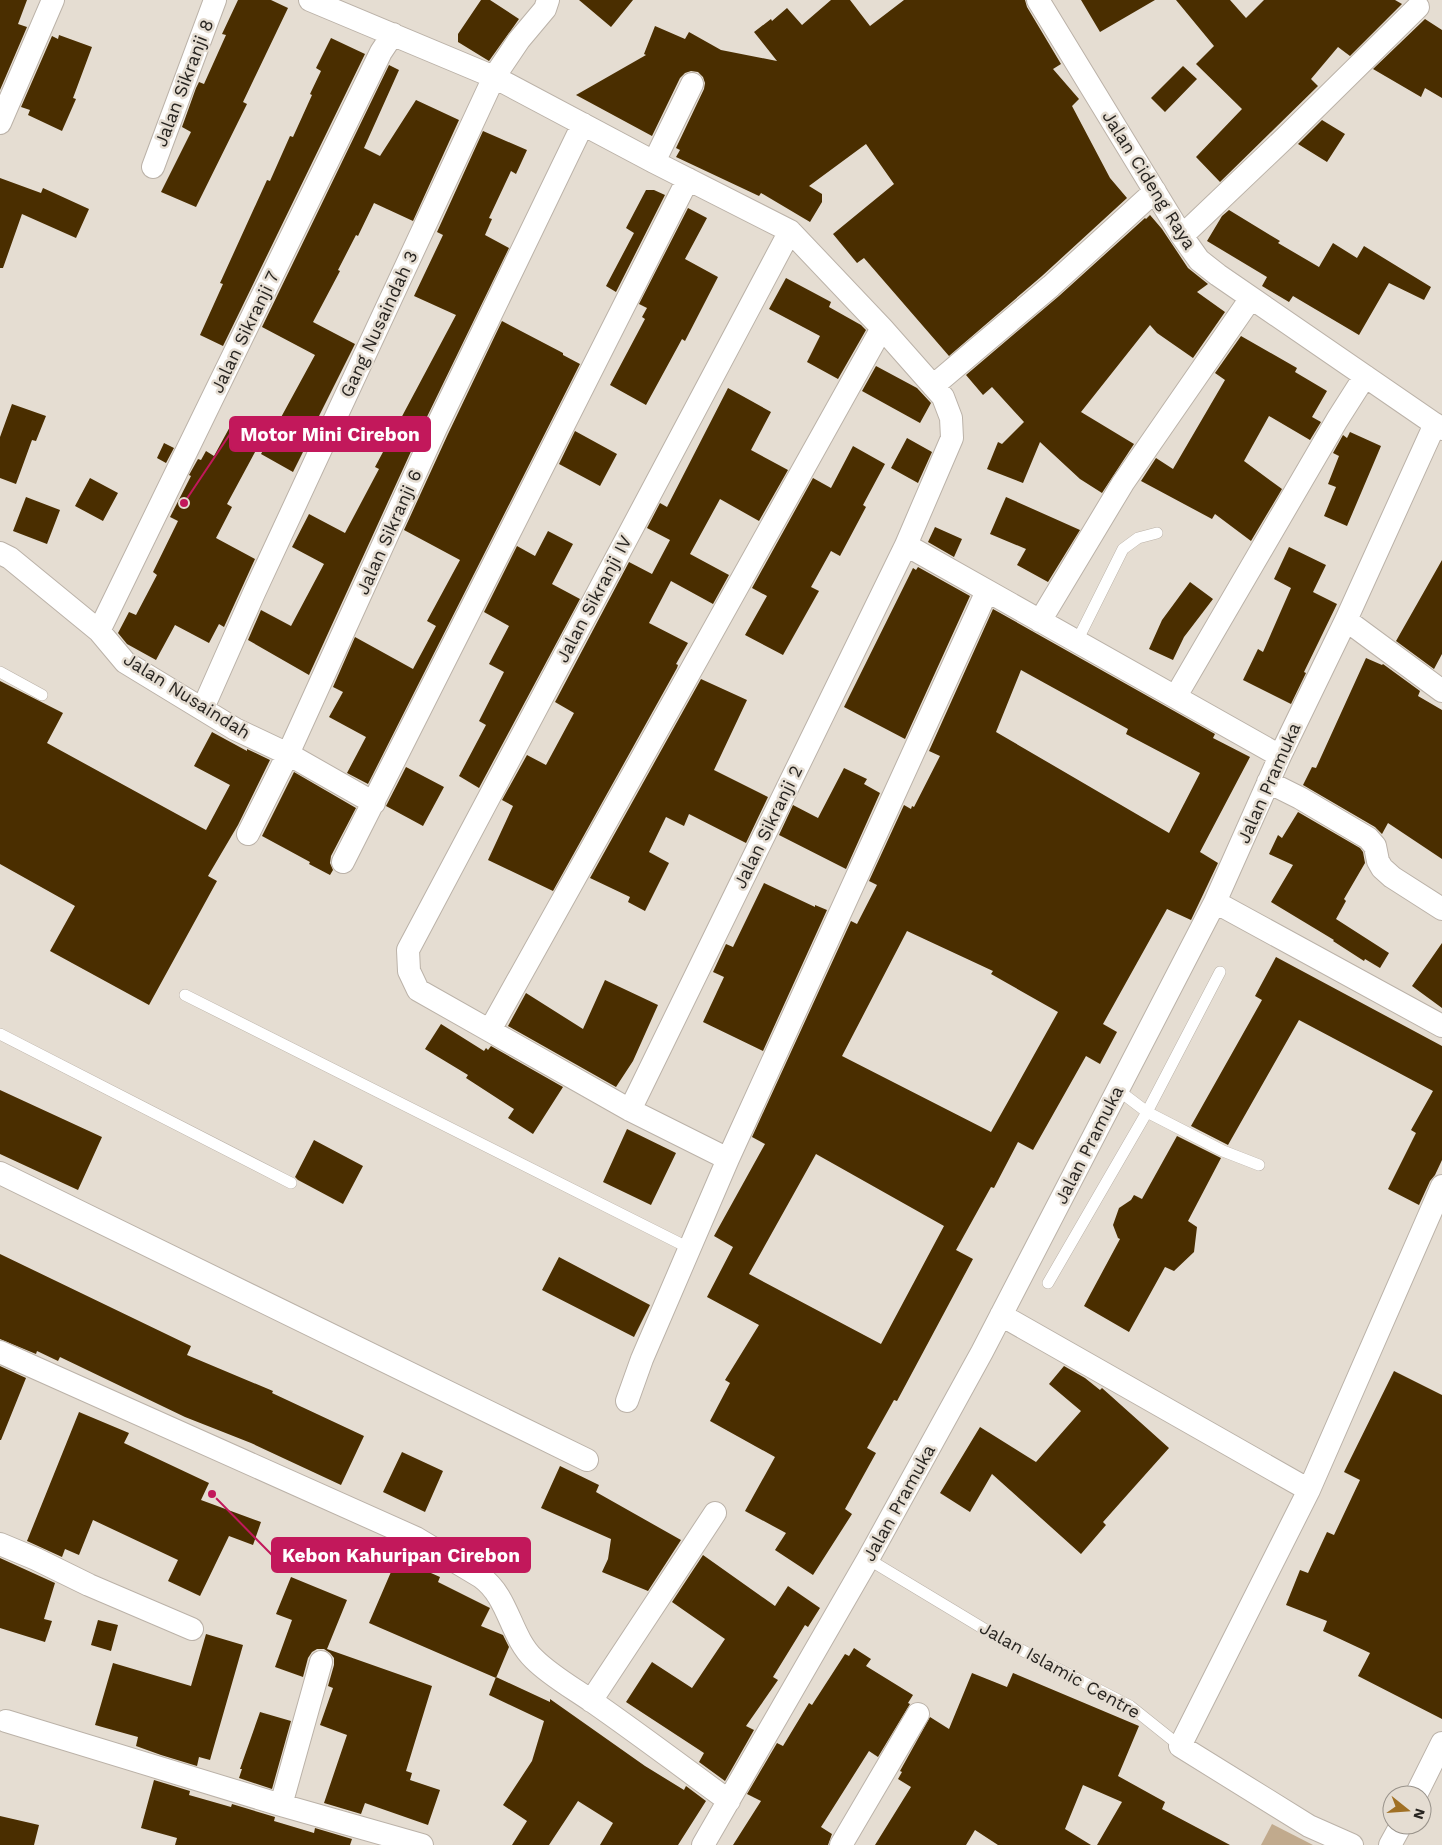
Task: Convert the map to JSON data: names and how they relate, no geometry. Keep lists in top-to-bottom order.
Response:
{
  "streets": {
    "street": [
      "Jalan Sikranji 8",
      "Jalan Cideng Raya",
      "Gang Nusaindah 3",
      "Jalan Sikranji 7",
      "Jalan Sikranji 6",
      "Jalan Sikranji IV",
      "Jalan Nusaindah",
      "Jalan Pramuka",
      "Jalan Sikranji 2",
      "Jalan Islamic Centre"
    ]
  },
  "crossings": [
    ["Jalan Cideng Raya", "Jalan Pramuka"],
    ["Gang Nusaindah 3", "Jalan Nusaindah"],
    ["Gang Nusaindah 3", "Jalan Sikranji 2"],
    ["Jalan Sikranji 7", "Jalan Nusaindah"],
    ["Jalan Sikranji 7", "Jalan Sikranji 2"],
    ["Jalan Sikranji 6", "Jalan Nusaindah"],
    ["Jalan Sikranji 6", "Jalan Sikranji 2"],
    ["Jalan Sikranji IV", "Jalan Sikranji 2"],
    ["Jalan Pramuka", "Jalan Islamic Centre"]
  ],
  "places": ["Motor Mini Cirebon", "Kebon Kahuripan Cirebon"],
  "north": "right"
}
